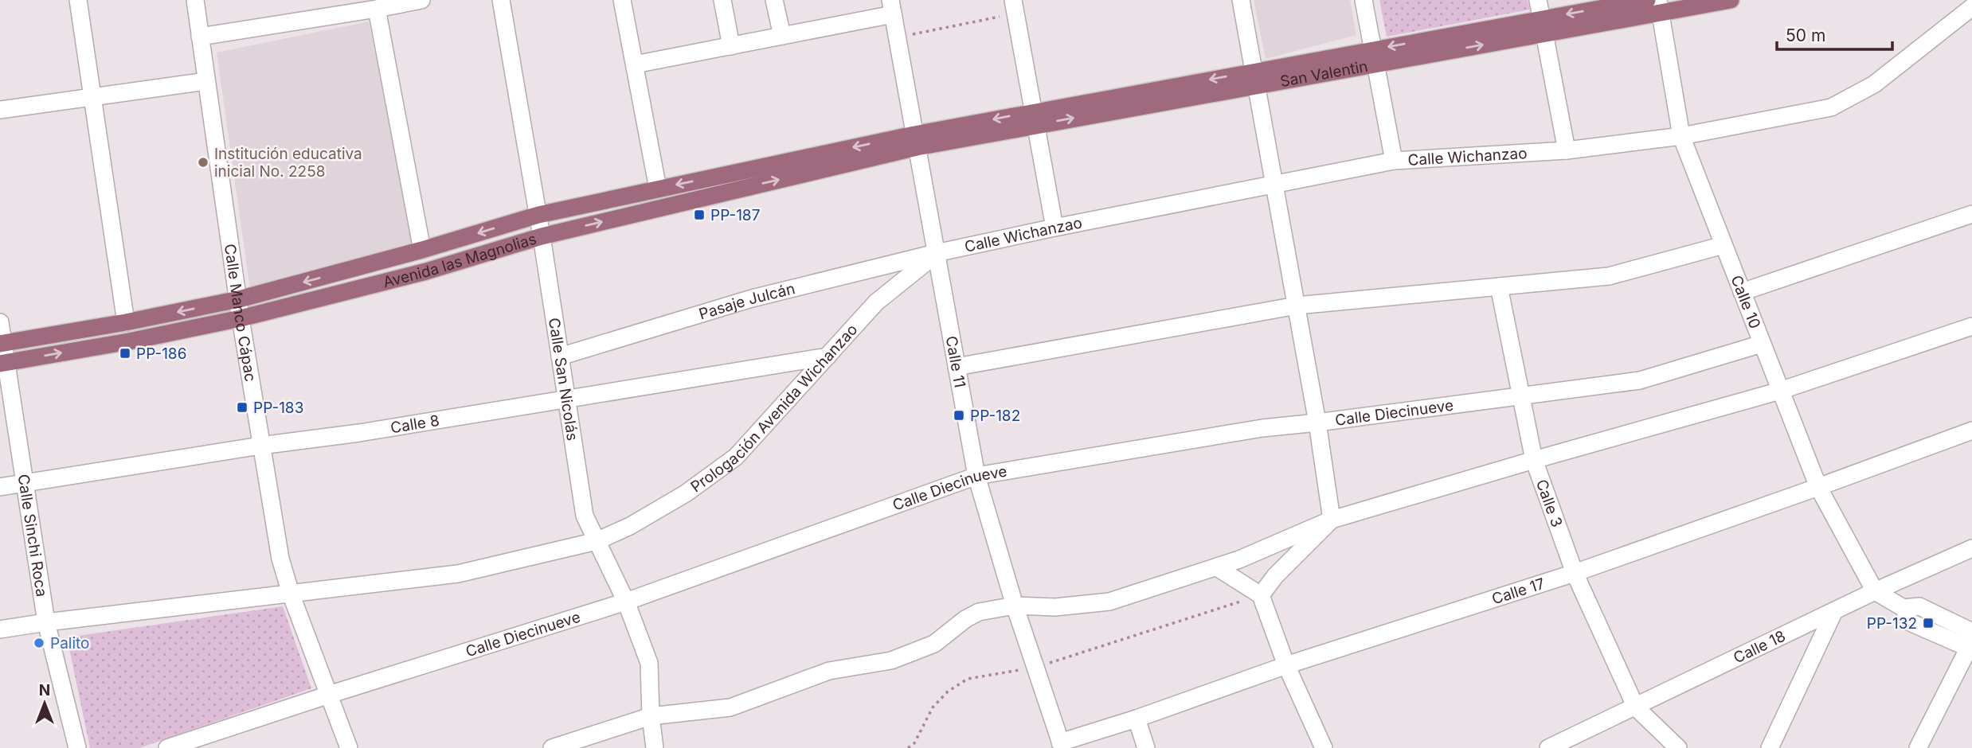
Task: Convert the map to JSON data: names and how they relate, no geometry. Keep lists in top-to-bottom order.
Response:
{
  "streets": {
    "main road": ["San Valentin", "Avenida las Magnolias"],
    "street": [
      "Calle Wichanzao",
      "Pasaje Julcán",
      "Calle 10",
      "Calle Manco Cápac",
      "Calle 11",
      "Calle San Nicolás",
      "Prologación Avenida Wichanzao",
      "Calle Diecinueve",
      "Calle 8",
      "Calle 3",
      "Calle Sinchi Roca",
      "Calle 17",
      "Calle 18"
    ]
  },
  "crossings": [
    ["San Valentin", "Avenida las Magnolias"],
    ["San Valentin", "Calle 10"],
    ["San Valentin", "Calle 11"],
    ["Calle Wichanzao", "Pasaje Julcán"],
    ["Calle Wichanzao", "Calle 10"],
    ["Calle Wichanzao", "Calle 11"],
    ["Calle Wichanzao", "Prologación Avenida Wichanzao"],
    ["Avenida las Magnolias", "Calle Manco Cápac"],
    ["Avenida las Magnolias", "Calle 11"],
    ["Avenida las Magnolias", "Calle San Nicolás"],
    ["Avenida las Magnolias", "Calle Sinchi Roca"],
    ["Pasaje Julcán", "Calle 11"],
    ["Pasaje Julcán", "Calle San Nicolás"],
    ["Pasaje Julcán", "Prologación Avenida Wichanzao"],
    ["Calle 10", "Calle Diecinueve"],
    ["Calle 10", "Calle 17"],
    ["Calle 10", "Calle 18"],
    ["Calle Manco Cápac", "Prologación Avenida Wichanzao"],
    ["Calle Manco Cápac", "Calle Diecinueve"],
    ["Calle Manco Cápac", "Calle 8"],
    ["Calle 11", "Prologación Avenida Wichanzao"],
    ["Calle 11", "Calle Diecinueve"],
    ["Calle 11", "Calle 17"],
    ["Calle San Nicolás", "Prologación Avenida Wichanzao"],
    ["Calle San Nicolás", "Calle Diecinueve"],
    ["Calle San Nicolás", "Calle 8"],
    ["Prologación Avenida Wichanzao", "Calle 8"],
    ["Prologación Avenida Wichanzao", "Calle Sinchi Roca"],
    ["Calle Diecinueve", "Calle 3"],
    ["Calle 8", "Calle Sinchi Roca"],
    ["Calle 3", "Calle 17"],
    ["Calle 3", "Calle 18"]
  ],
  "places": {
    "other": ["Institución educativa inicial No. 2258", "Palito"],
    "transit": [
      "PP-187",
      "PP-186",
      "PP-183",
      "PP-182",
      "PP-132"
    ]
  },
  "scale_bar": "50 m",
  "north": "top"
}
